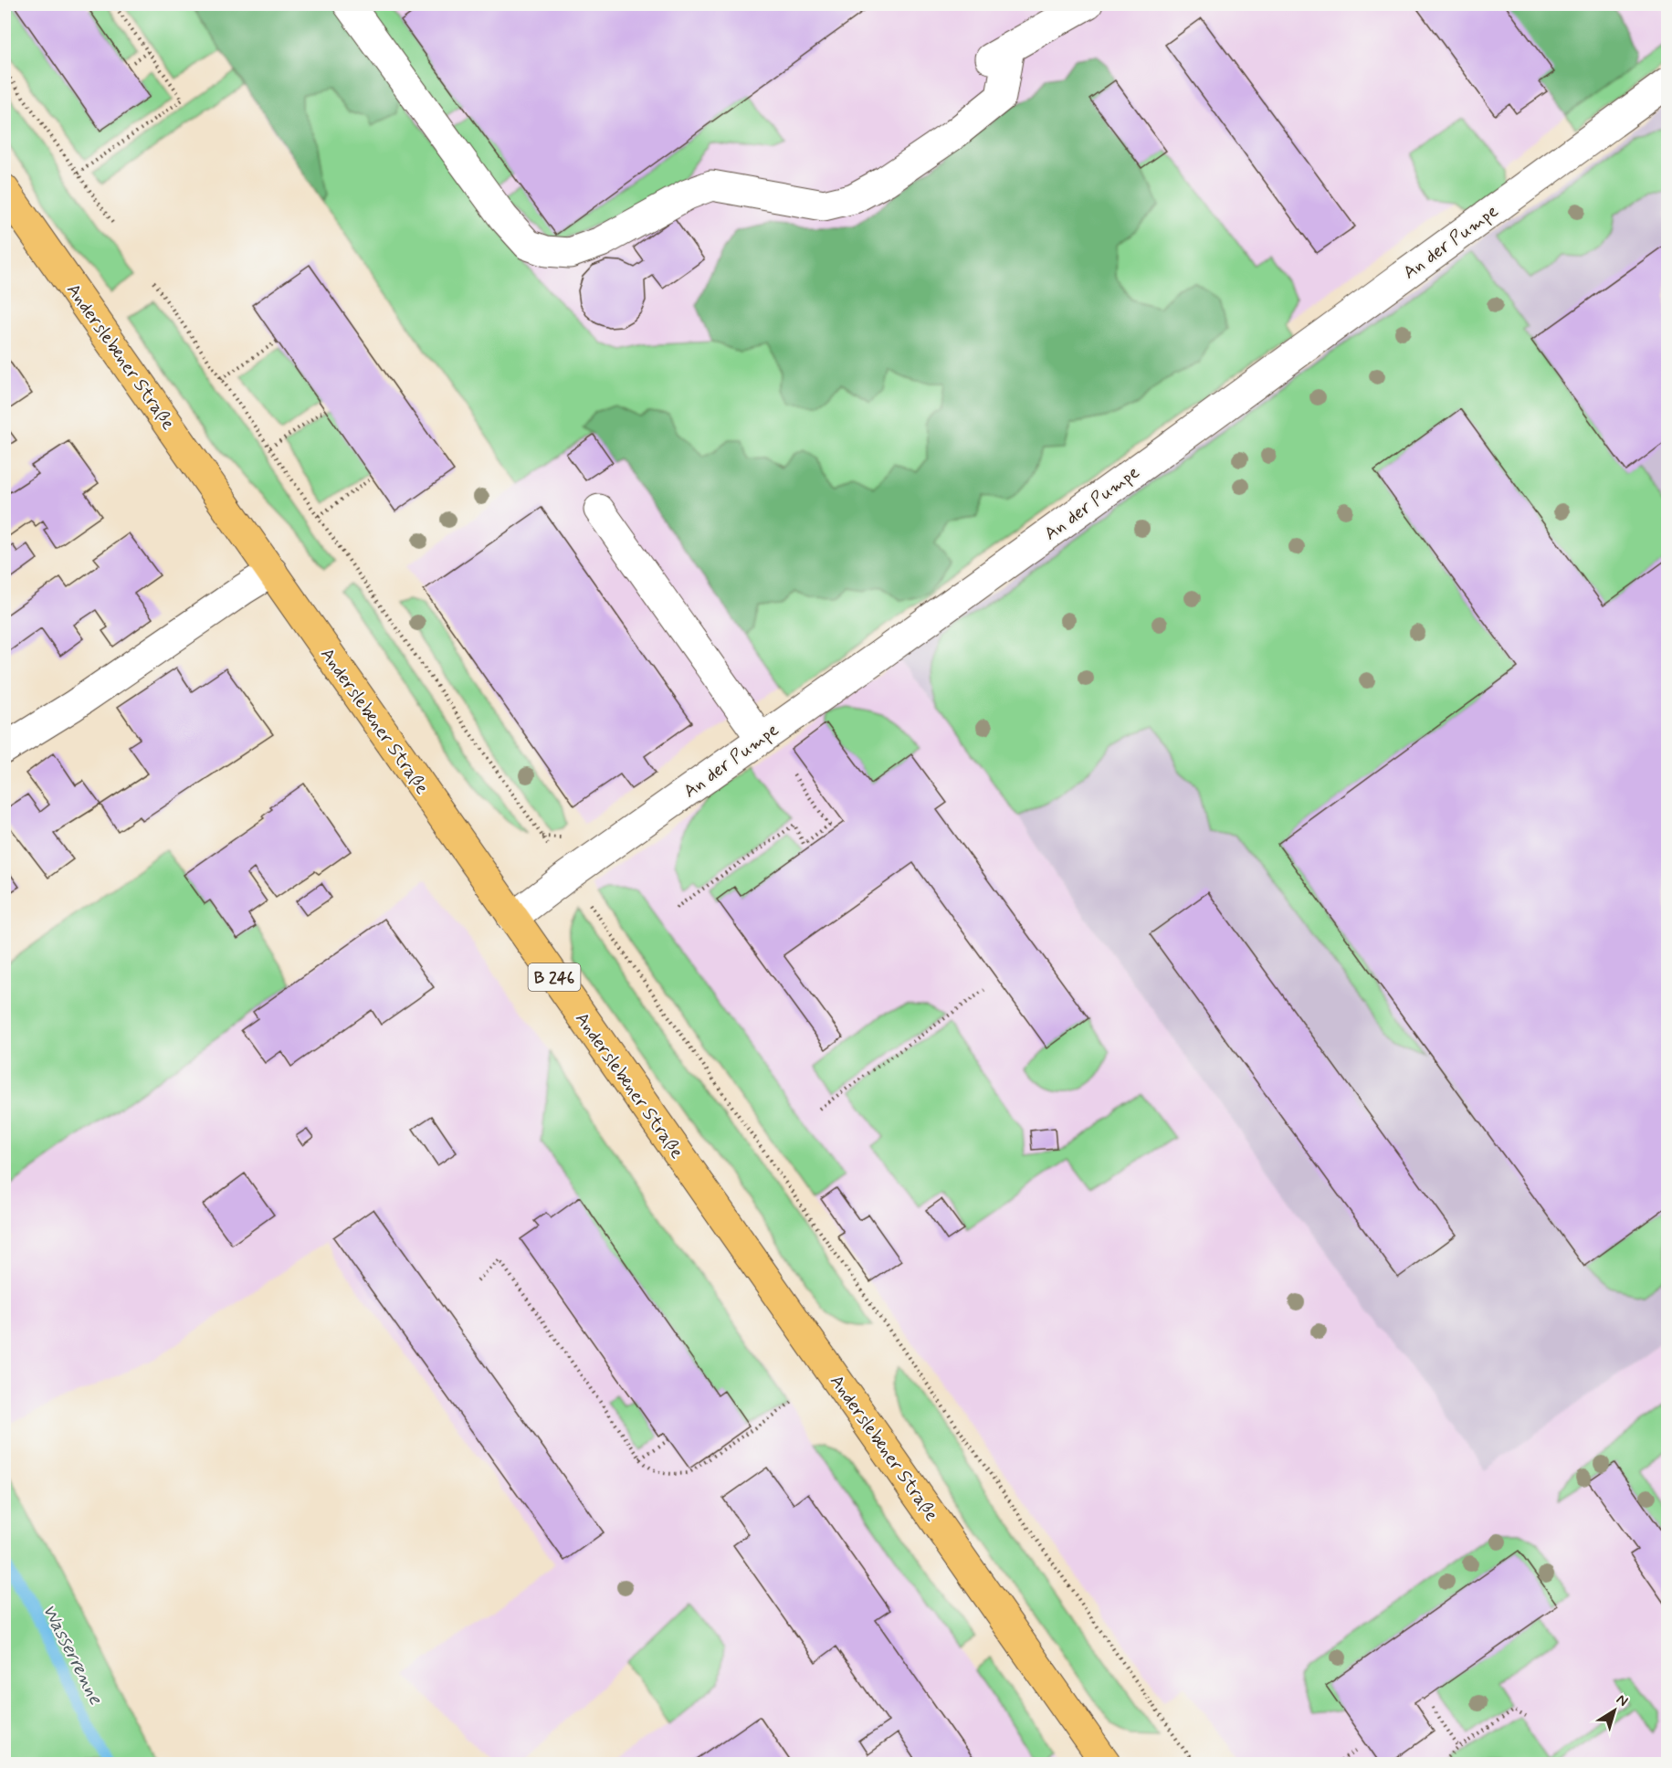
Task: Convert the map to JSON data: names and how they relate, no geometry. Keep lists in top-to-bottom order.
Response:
{
  "streets": {
    "main road": ["Anderslebener Straße", "B 246"],
    "street": ["An der Pumpe"]
  },
  "crossings": [
    ["An der Pumpe", "Anderslebener Straße"]
  ],
  "water": ["Wasserrenne"],
  "north": "top right"
}
